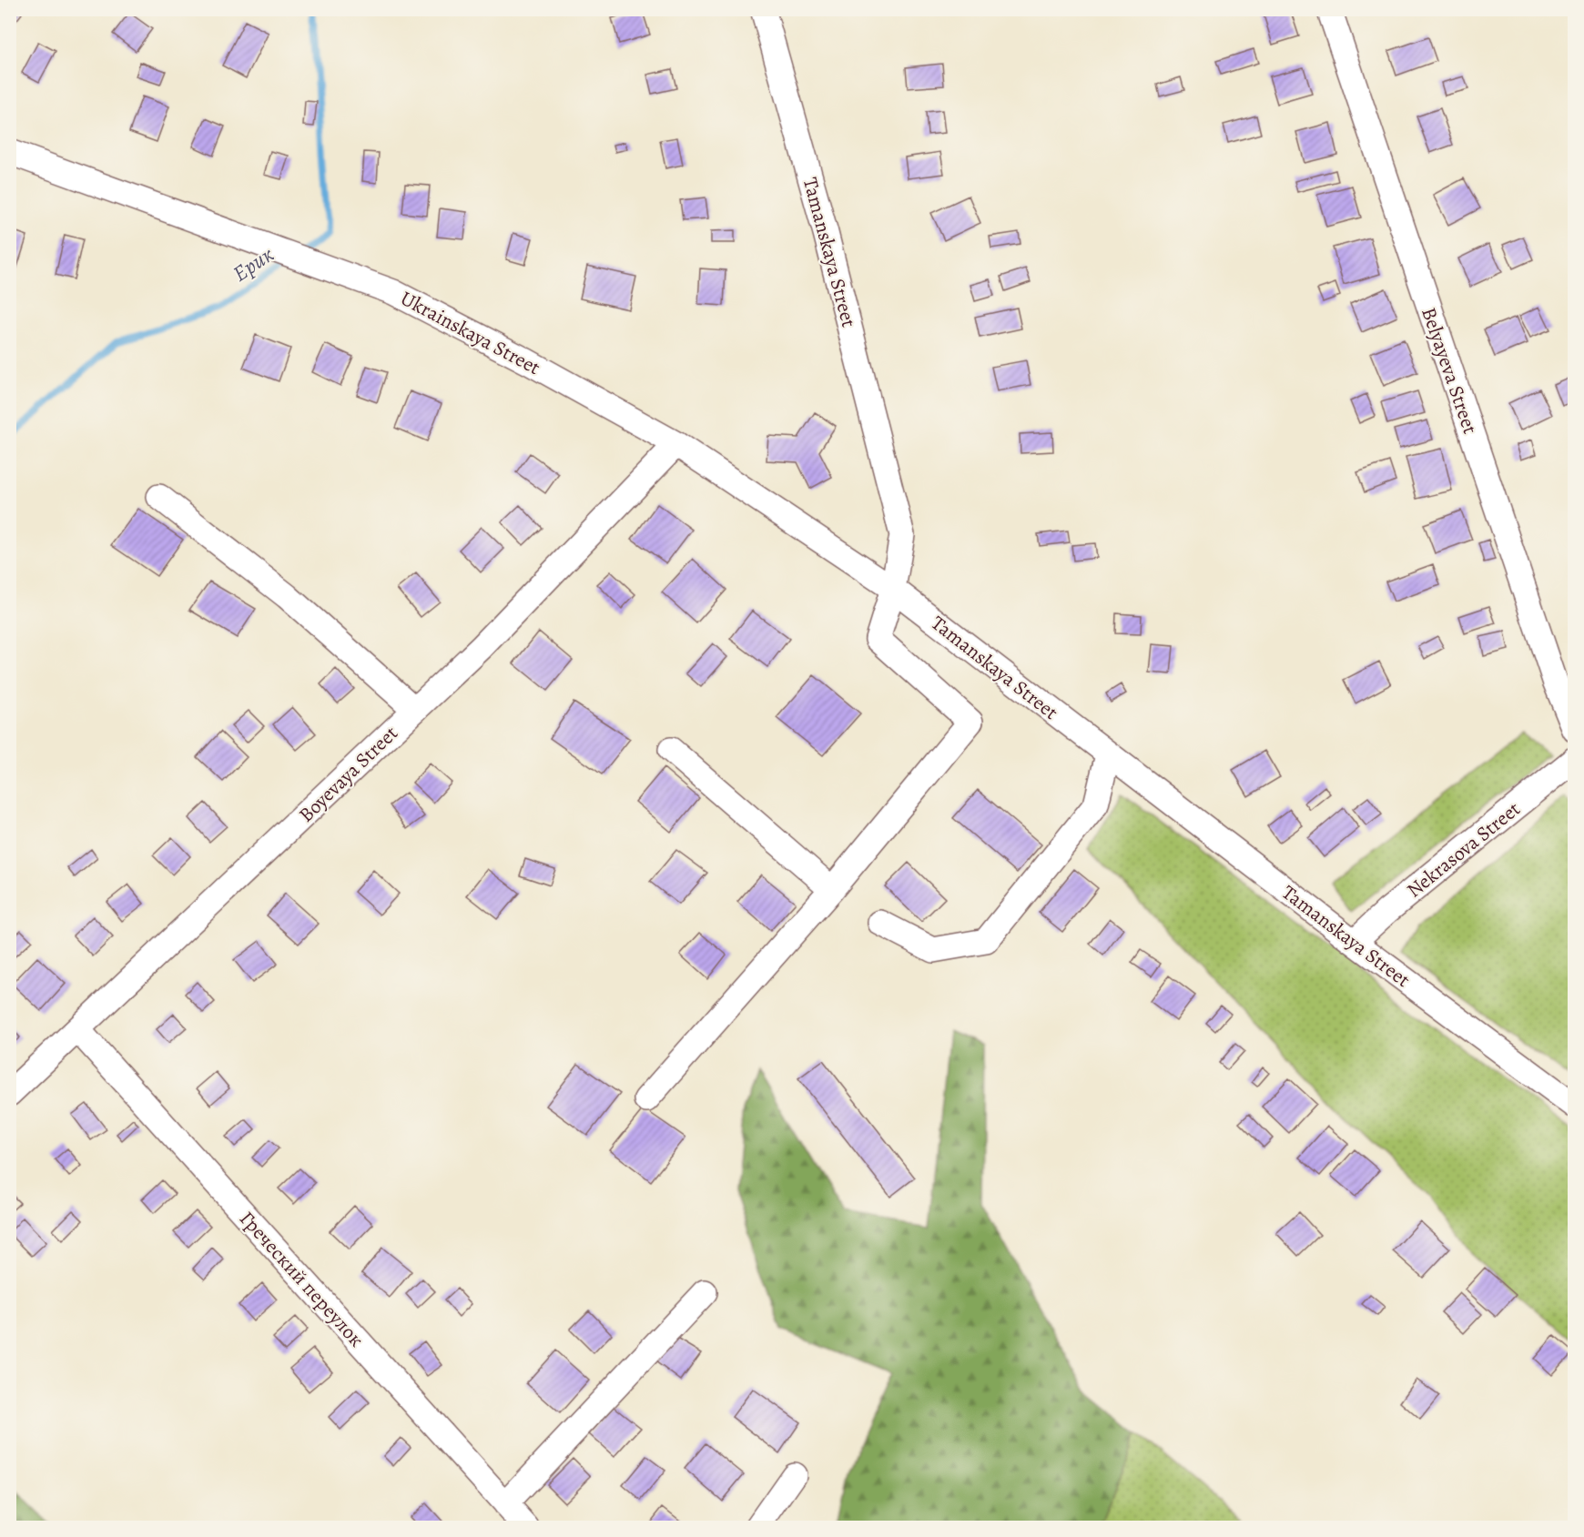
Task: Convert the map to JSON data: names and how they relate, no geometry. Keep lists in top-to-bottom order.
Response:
{
  "streets": {
    "street": [
      "Tamanskaya Street",
      "Ukrainskaya Street",
      "Belyayeva Street",
      "Boyevaya Street",
      "Nekrasova Street",
      "Греческий переулок"
    ]
  },
  "crossings": [
    ["Tamanskaya Street", "Ukrainskaya Street"],
    ["Tamanskaya Street", "Nekrasova Street"],
    ["Ukrainskaya Street", "Boyevaya Street"],
    ["Boyevaya Street", "Греческий переулок"]
  ],
  "water": ["Ерик"]
}
